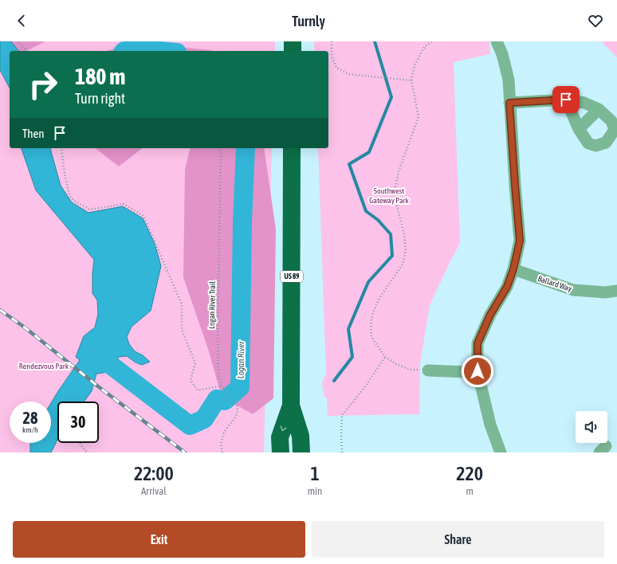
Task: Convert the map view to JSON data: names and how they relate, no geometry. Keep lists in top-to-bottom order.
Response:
{
  "streets": {
    "highway": ["US 89"],
    "street": ["Ballard Way"],
    "path": ["Logan River Trail"]
  },
  "water": ["Logan River"],
  "parks": ["Southwest Gateway Park", "Rendezvous Park"],
  "page": {
    "header": "Turnly",
    "turn": ["180 m", "Turn right"],
    "then": "Then",
    "speed": "28 km/h",
    "limit": "30",
    "eta": [
      "22:00",
      "Arrival",
      "1",
      "min",
      "220",
      "m"
    ],
    "buttons": ["Exit", "Share"]
  }
}
